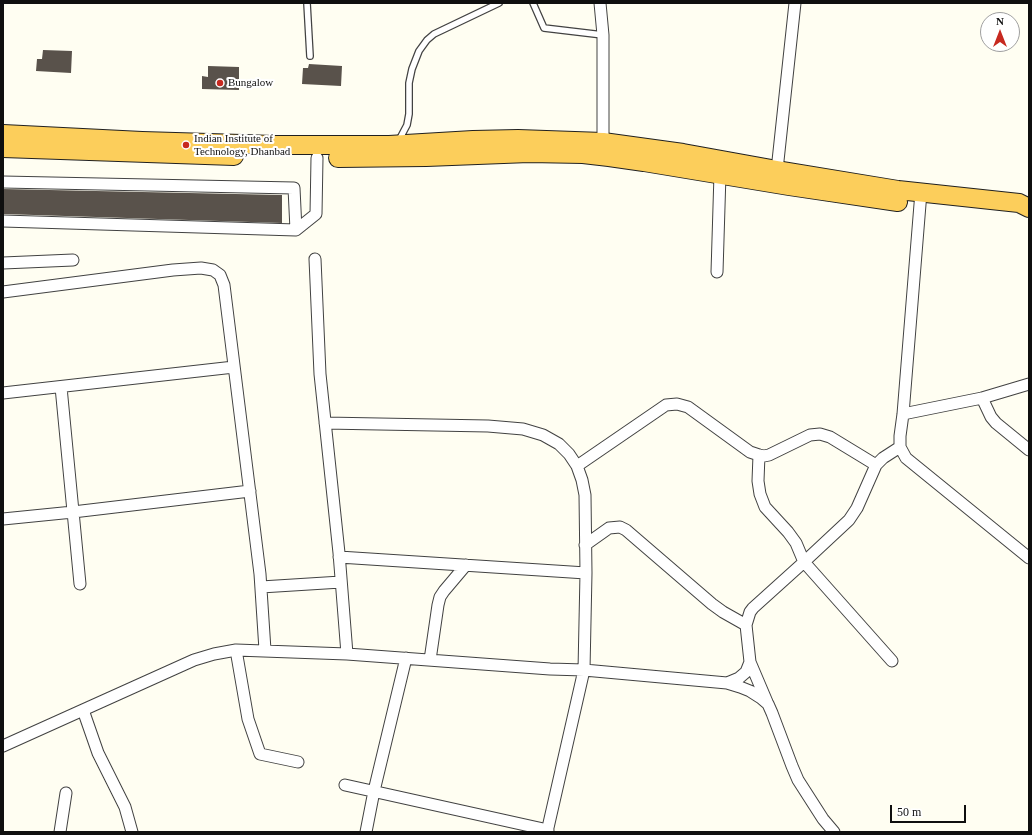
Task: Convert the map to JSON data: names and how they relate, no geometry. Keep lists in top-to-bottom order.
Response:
{
  "places": ["Bungalow", "Indian Institute of Technology, Dhanbad"],
  "scale_bar": "50 m",
  "north": "top"
}
